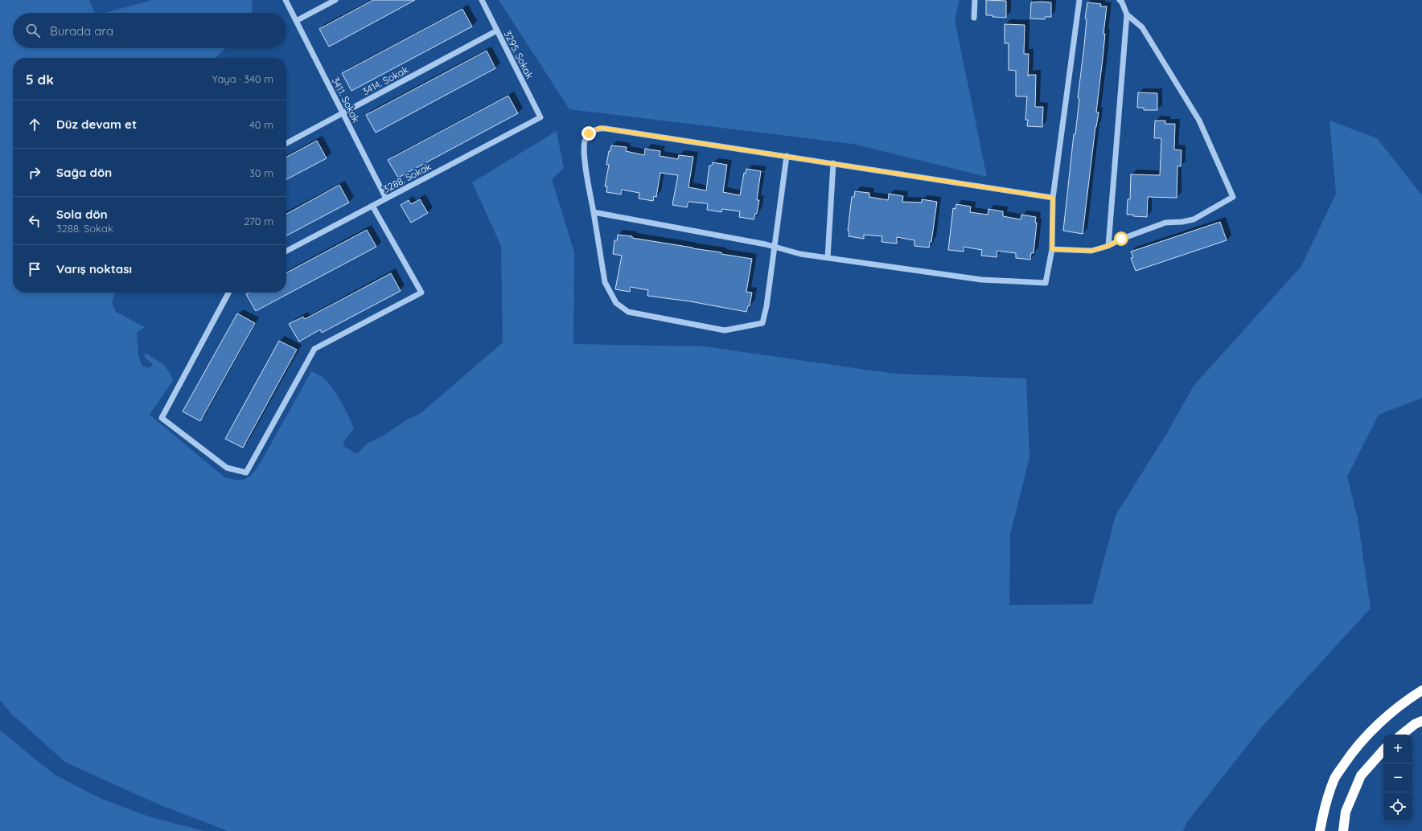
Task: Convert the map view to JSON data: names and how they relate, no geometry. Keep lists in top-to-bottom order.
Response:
{
  "streets": {
    "street": [
      "3295. Sokak",
      "3414. Sokak",
      "3411. Sokak",
      "3288. Sokak"
    ]
  },
  "crossings": [
    ["3295. Sokak", "3414. Sokak"],
    ["3295. Sokak", "3288. Sokak"],
    ["3414. Sokak", "3411. Sokak"],
    ["3411. Sokak", "3288. Sokak"]
  ],
  "page": {
    "search": "Burada ara",
    "heading": ["5 dk", "Yaya · 340 m"],
    "list": [
      ["Düz devam et", "40 m"],
      ["Sağa dön", "30 m"],
      ["Sola dön", "3288. Sokak", "270 m"],
      "Varış noktası"
    ],
    "map_buttons": ["+", "−"]
  }
}
